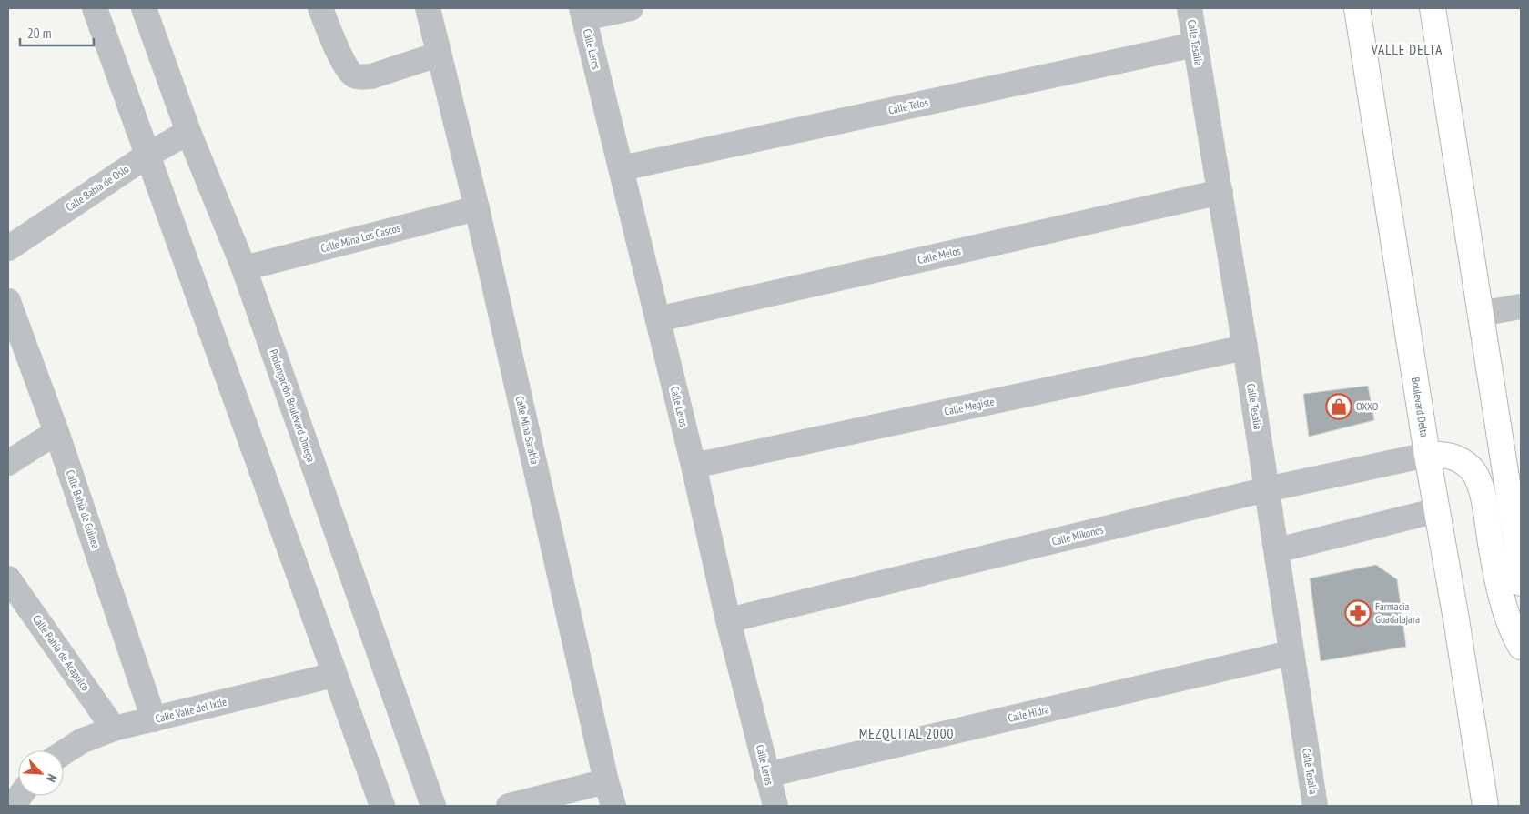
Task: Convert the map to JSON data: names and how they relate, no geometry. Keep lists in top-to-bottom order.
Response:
{
  "streets": {
    "main road": ["Boulevard Delta"],
    "street": [
      "Calle Tesalia",
      "Calle Leros",
      "Calle Telos",
      "Calle Bahía de Oslo",
      "Calle Mina Los Cascos",
      "Calle Melos",
      "Prolongación Boulevard Omega",
      "Calle Megiste",
      "Calle Mina Sarabia",
      "Calle Bahía de Guinea",
      "Calle Mikonos",
      "Calle Bahía de Acapulco",
      "Calle Valle del Ixtle",
      "Calle Hidra"
    ]
  },
  "crossings": [
    ["Calle Tesalia", "Calle Telos"],
    ["Calle Tesalia", "Calle Melos"],
    ["Calle Tesalia", "Calle Megiste"],
    ["Calle Tesalia", "Calle Mikonos"],
    ["Calle Tesalia", "Calle Hidra"],
    ["Calle Leros", "Calle Telos"],
    ["Calle Leros", "Calle Melos"],
    ["Calle Leros", "Calle Megiste"],
    ["Calle Leros", "Calle Mikonos"],
    ["Calle Leros", "Calle Hidra"],
    ["Calle Bahía de Oslo", "Prolongación Boulevard Omega"],
    ["Calle Mina Los Cascos", "Prolongación Boulevard Omega"],
    ["Calle Mina Los Cascos", "Calle Mina Sarabia"],
    ["Boulevard Delta", "Calle Mikonos"],
    ["Calle Bahía de Guinea", "Calle Valle del Ixtle"],
    ["Calle Bahía de Acapulco", "Calle Valle del Ixtle"]
  ],
  "districts": ["VALLE DELTA", "MEZQUITAL 2000"],
  "places": {
    "shop": ["OXXO"],
    "pharmacy": ["Farmacia Guadalajara"]
  },
  "scale_bar": "20 m",
  "north": "bottom right"
}
